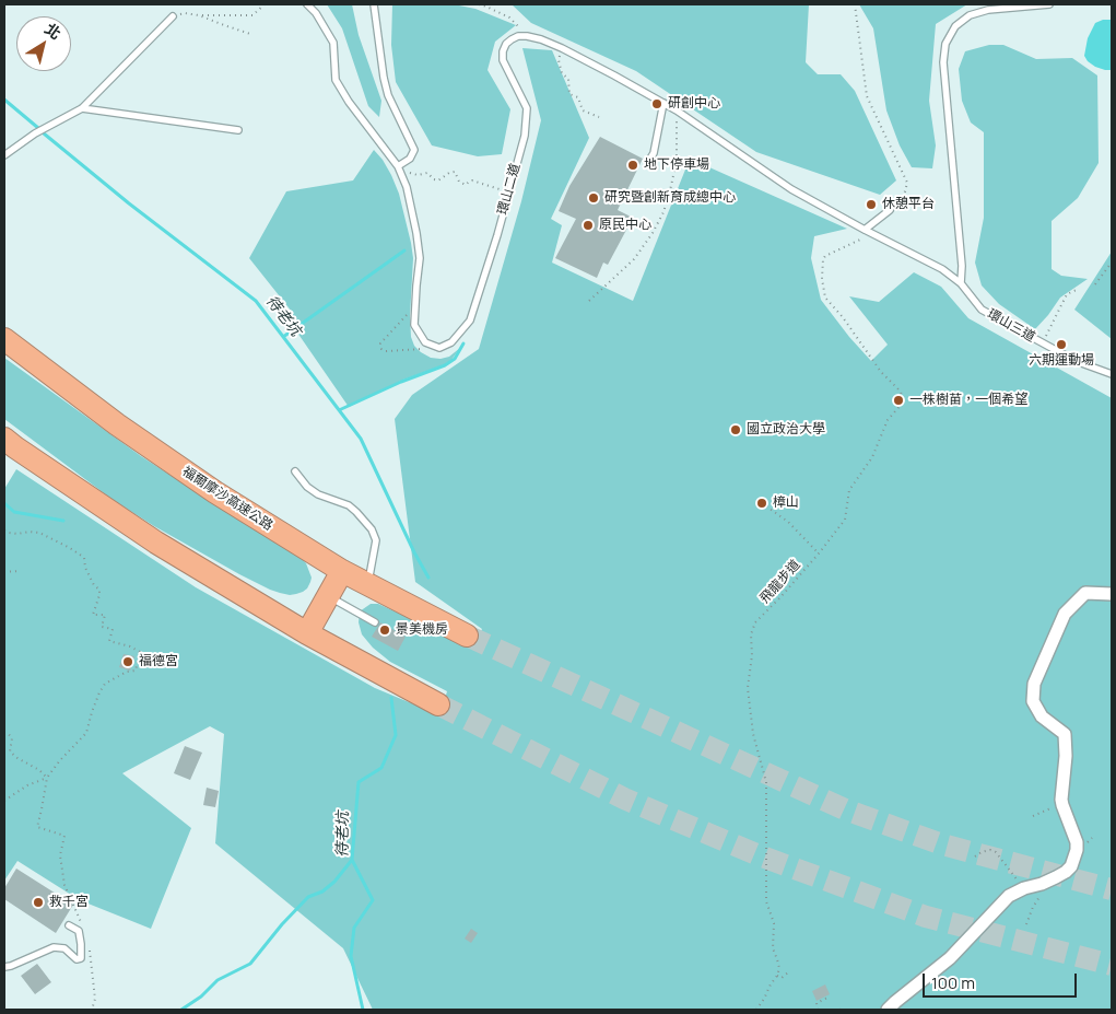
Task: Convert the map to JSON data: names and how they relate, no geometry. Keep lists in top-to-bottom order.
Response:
{
  "streets": {
    "highway": ["福爾摩沙高速公路"],
    "lane": ["環山二道", "環山三道"],
    "path": ["飛龍步道"]
  },
  "crossings": [
    ["環山三道", "飛龍步道"]
  ],
  "water": ["待老坑"],
  "places": [
    "研創中心",
    "地下停車場",
    "研究暨創新育成總中心",
    "休憩平台",
    "原民中心",
    "六期運動場",
    "一株樹苗，一個希望",
    "國立政治大學",
    "樟山",
    "景美機房",
    "福德宮",
    "救千宮"
  ],
  "scale_bar": "100 m",
  "north": "top right"
}
